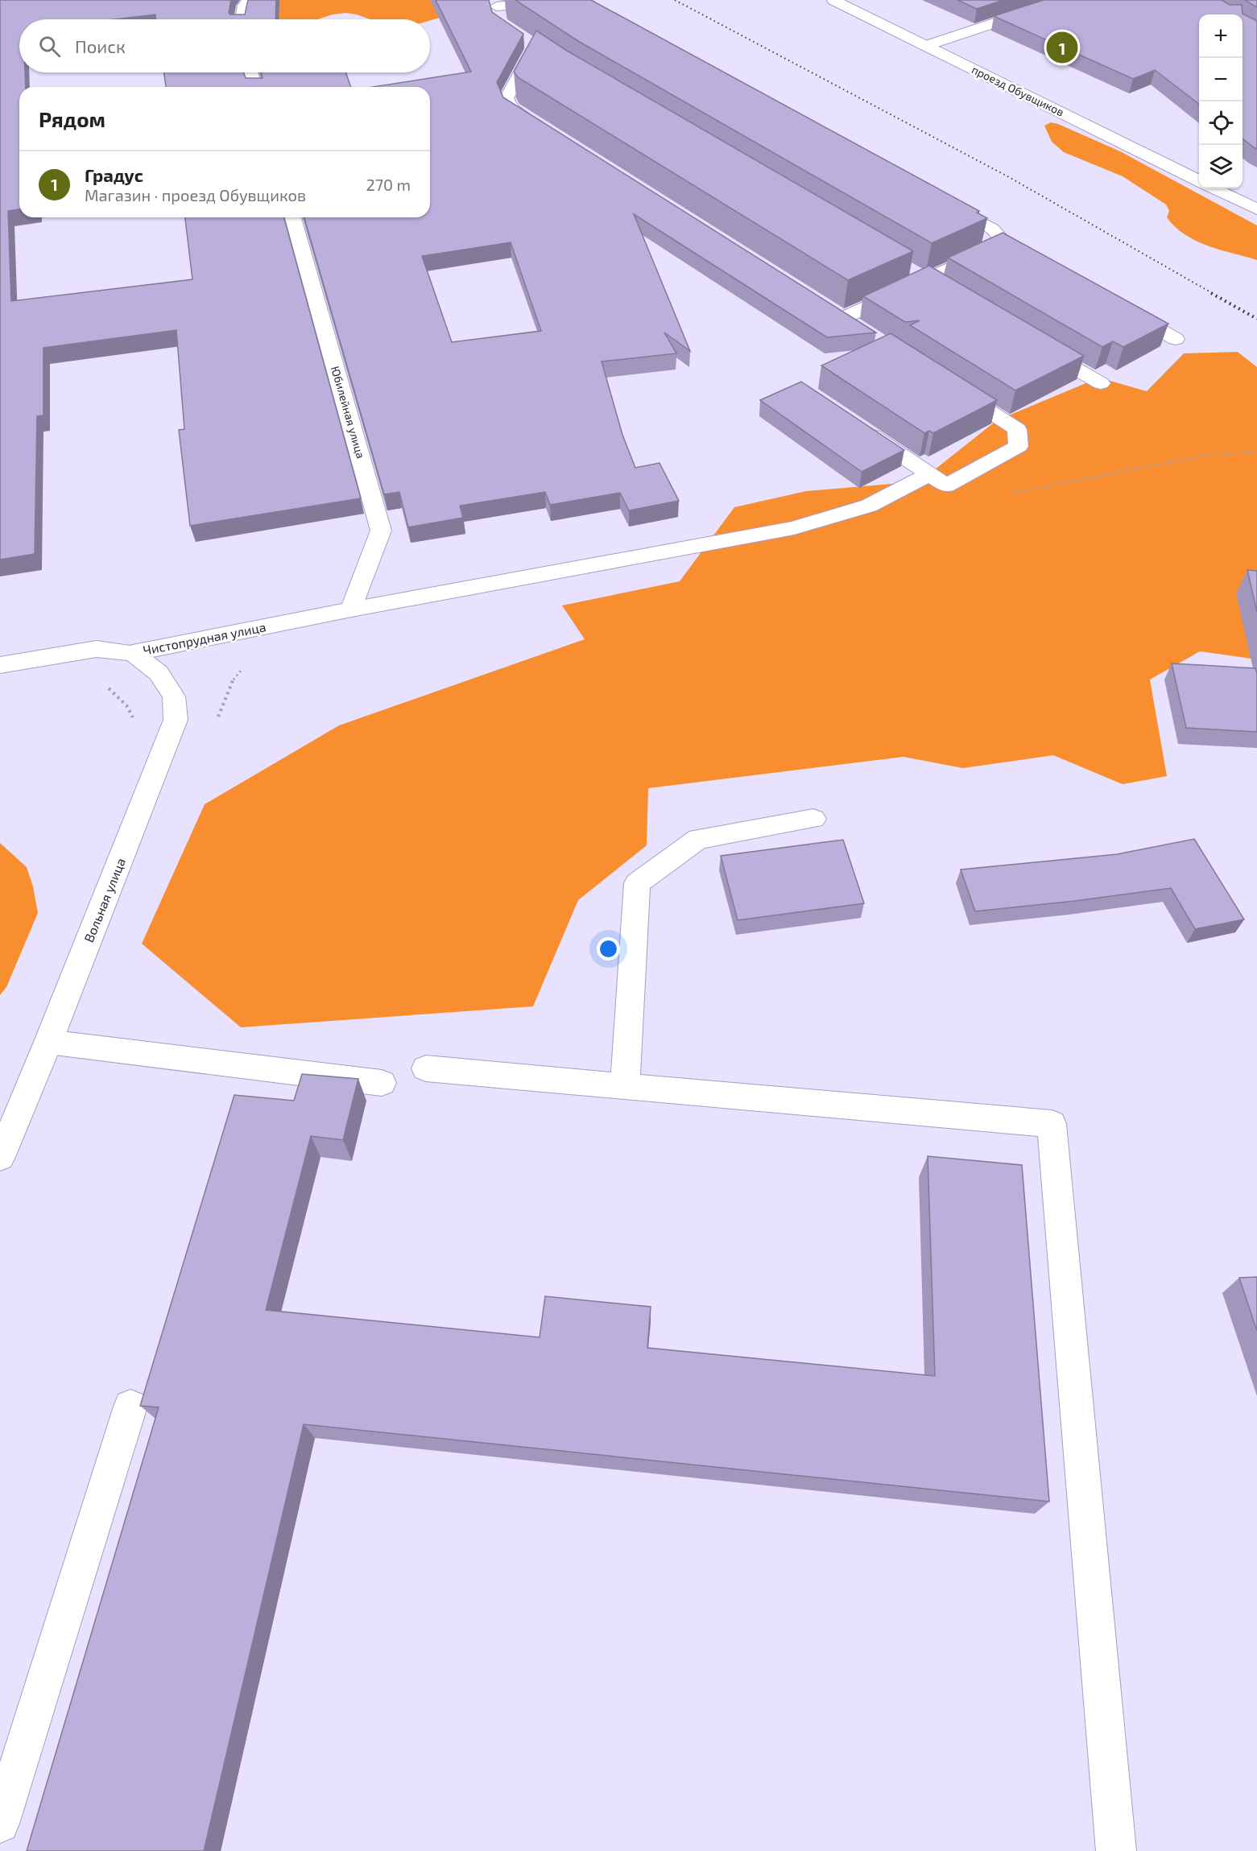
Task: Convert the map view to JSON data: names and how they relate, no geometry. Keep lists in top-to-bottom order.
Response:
{
  "streets": {
    "street": [
      "проезд Обувщиков",
      "Юбилейная улица",
      "Чистопрудная улица",
      "Вольная улица"
    ]
  },
  "crossings": [
    ["Юбилейная улица", "Чистопрудная улица"],
    ["Чистопрудная улица", "Вольная улица"]
  ],
  "page": {
    "map_buttons": ["+", "−"],
    "search": "Поиск",
    "pins": "1",
    "heading": "Рядом",
    "list": [
      {
        "mark": "1",
        "name": "Градус",
        "note": "Магазин · проезд Обувщиков",
        "value": "270 m"
      }
    ]
  }
}
